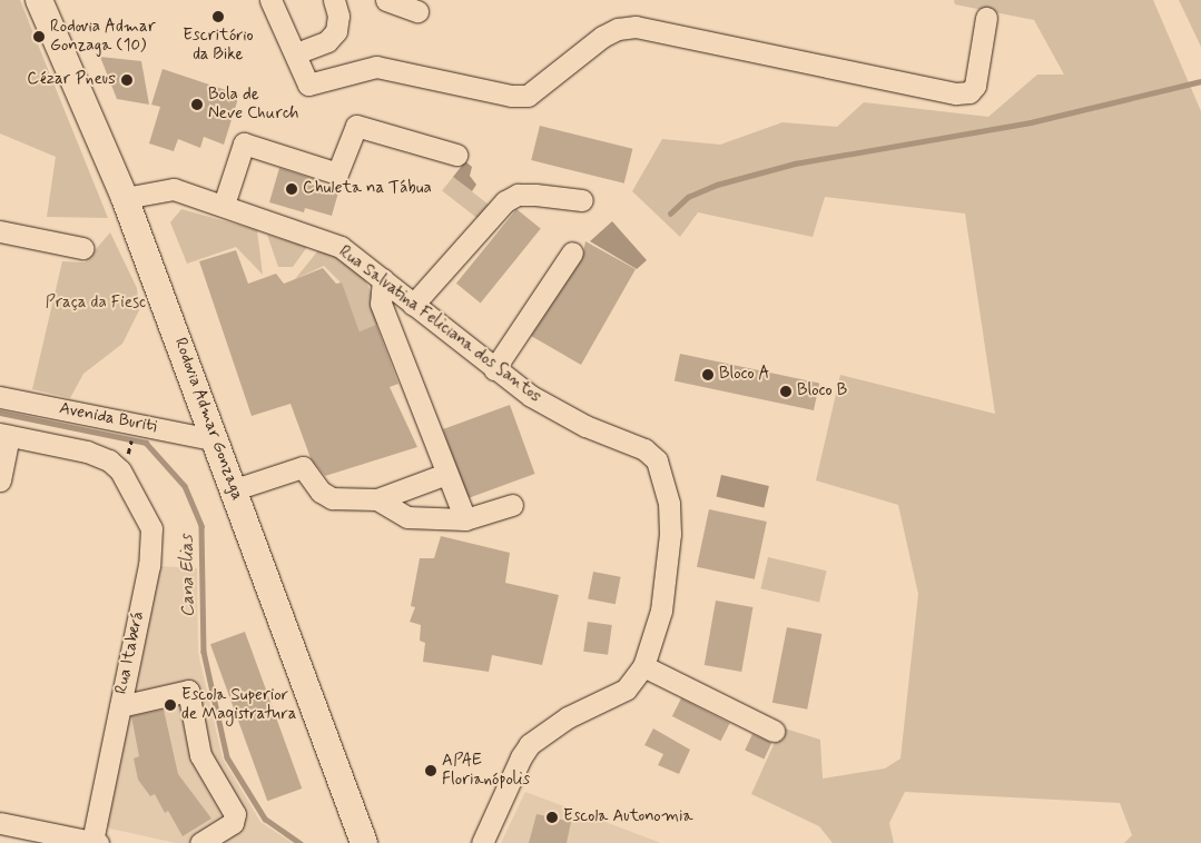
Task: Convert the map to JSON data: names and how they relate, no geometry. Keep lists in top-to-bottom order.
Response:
{
  "streets": {
    "main road": ["Rodovia Admar Gonzaga"],
    "street": ["Rua Salvatina Feliciana dos Santos", "Avenida Buriti", "Rua Itaberá"]
  },
  "crossings": [
    ["Rua Salvatina Feliciana dos Santos", "Rodovia Admar Gonzaga"],
    ["Avenida Buriti", "Rodovia Admar Gonzaga"]
  ],
  "water": ["Cana Elias"],
  "parks": ["Praça da Fiesc"],
  "places": [
    "Escritório da Bike",
    "Rodovia Admar Gonzaga (10)",
    "Cézar Pneus",
    "Bola de Neve Church",
    "Chuleta na Tábua",
    "Bloco A",
    "Bloco B",
    "Escola Superior de Magistratura",
    "APAE Florianópolis",
    "Escola Autonomia"
  ]
}
